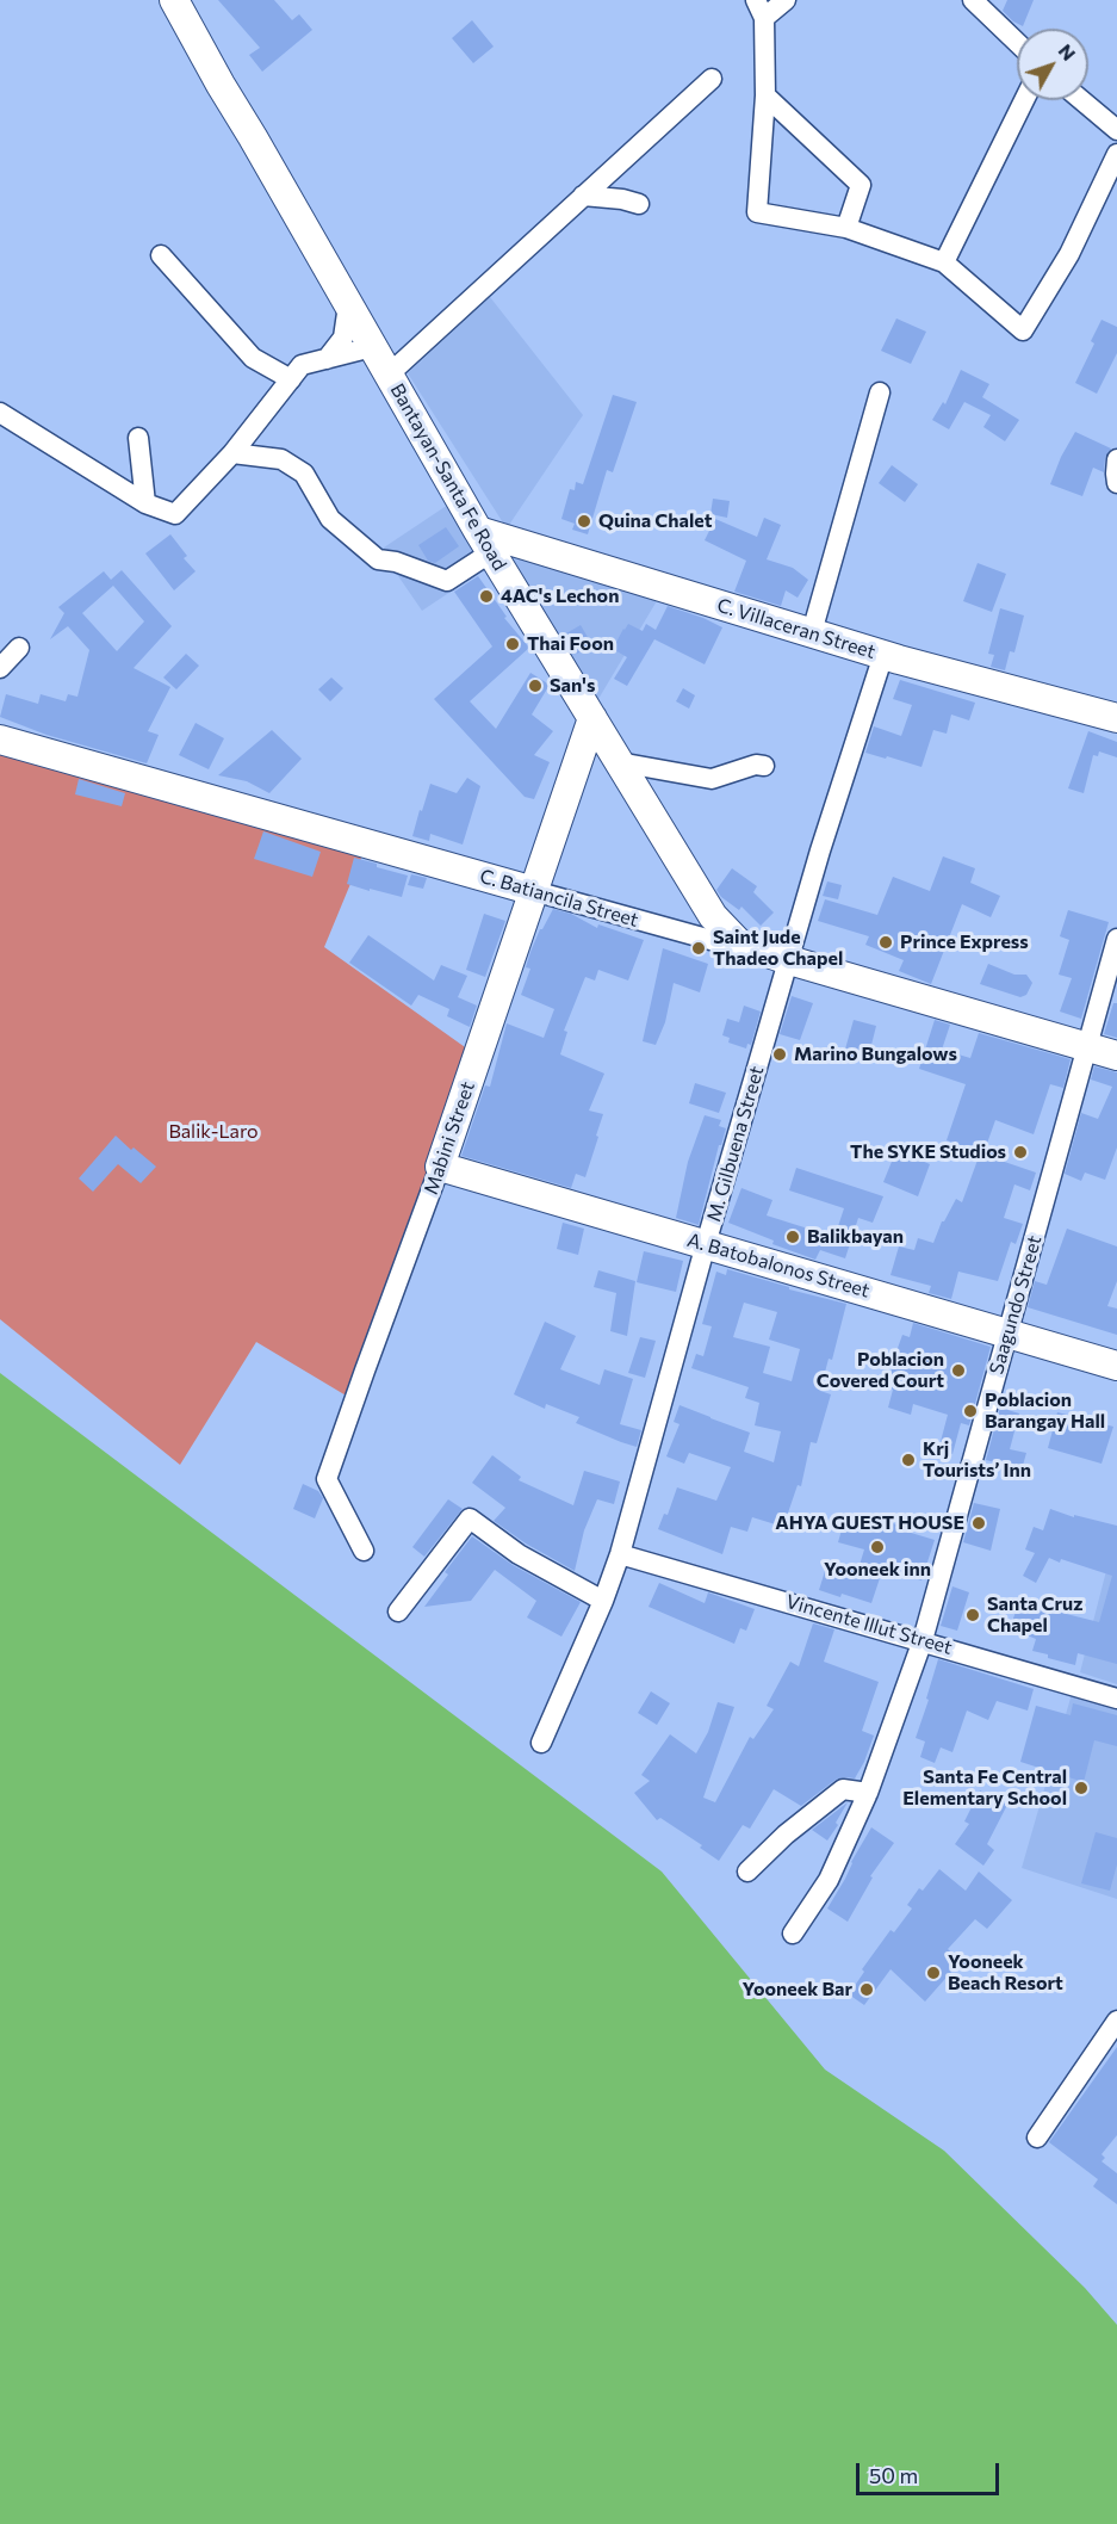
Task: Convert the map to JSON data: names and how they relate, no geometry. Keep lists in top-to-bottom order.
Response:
{
  "streets": {
    "main road": [
      "Bantayan-Santa Fe Road",
      "C. Villaceran Street",
      "C. Batiancila Street",
      "Mabini Street",
      "A. Batobalonos Street"
    ],
    "street": ["M. Gilbuena Street", "Saagundo Street", "Vincente Illut Street"]
  },
  "crossings": [
    ["Bantayan-Santa Fe Road", "C. Villaceran Street"],
    ["Bantayan-Santa Fe Road", "C. Batiancila Street"],
    ["Bantayan-Santa Fe Road", "Mabini Street"],
    ["C. Villaceran Street", "M. Gilbuena Street"],
    ["C. Batiancila Street", "Mabini Street"],
    ["C. Batiancila Street", "M. Gilbuena Street"],
    ["C. Batiancila Street", "Saagundo Street"],
    ["Mabini Street", "A. Batobalonos Street"],
    ["M. Gilbuena Street", "A. Batobalonos Street"],
    ["M. Gilbuena Street", "Vincente Illut Street"],
    ["A. Batobalonos Street", "Saagundo Street"],
    ["Saagundo Street", "Vincente Illut Street"]
  ],
  "parks": ["Balik-Laro"],
  "places": [
    "Quina Chalet",
    "4AC's Lechon",
    "Thai Foon",
    "San's",
    "Prince Express",
    "Saint Jude Thadeo Chapel",
    "Marino Bungalows",
    "The SYKE Studios",
    "Balikbayan",
    "Poblacion Covered Court",
    "Poblacion Barangay Hall",
    "Krj Tourists’ Inn",
    "AHYA GUEST HOUSE",
    "Yooneek inn",
    "Santa Cruz Chapel",
    "Santa Fe Central Elementary School",
    "Yooneek Beach Resort",
    "Yooneek Bar"
  ],
  "scale_bar": "50 m",
  "north": "top right"
}
